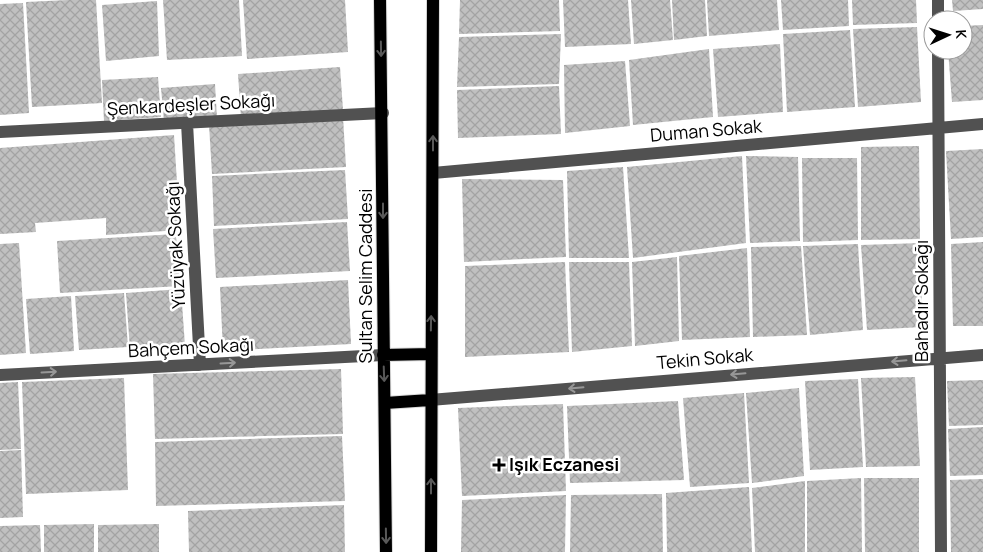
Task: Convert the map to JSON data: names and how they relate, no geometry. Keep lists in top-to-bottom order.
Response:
{
  "streets": {
    "main road": ["Sultan Selim Caddesi"],
    "street": [
      "Şenkardeşler Sokağı",
      "Duman Sokak",
      "Yüzüyak Sokağı",
      "Bahadır Sokağı",
      "Bahçem Sokağı",
      "Tekin Sokak"
    ]
  },
  "crossings": [
    ["Şenkardeşler Sokağı", "Yüzüyak Sokağı"],
    ["Şenkardeşler Sokağı", "Sultan Selim Caddesi"],
    ["Duman Sokak", "Bahadır Sokağı"],
    ["Yüzüyak Sokağı", "Bahçem Sokağı"],
    ["Sultan Selim Caddesi", "Bahçem Sokağı"],
    ["Bahadır Sokağı", "Tekin Sokak"]
  ],
  "one_way": ["Bahçem Sokağı", "Tekin Sokak"],
  "places": {
    "health": ["Işık Eczanesi"]
  },
  "north": "right"
}
